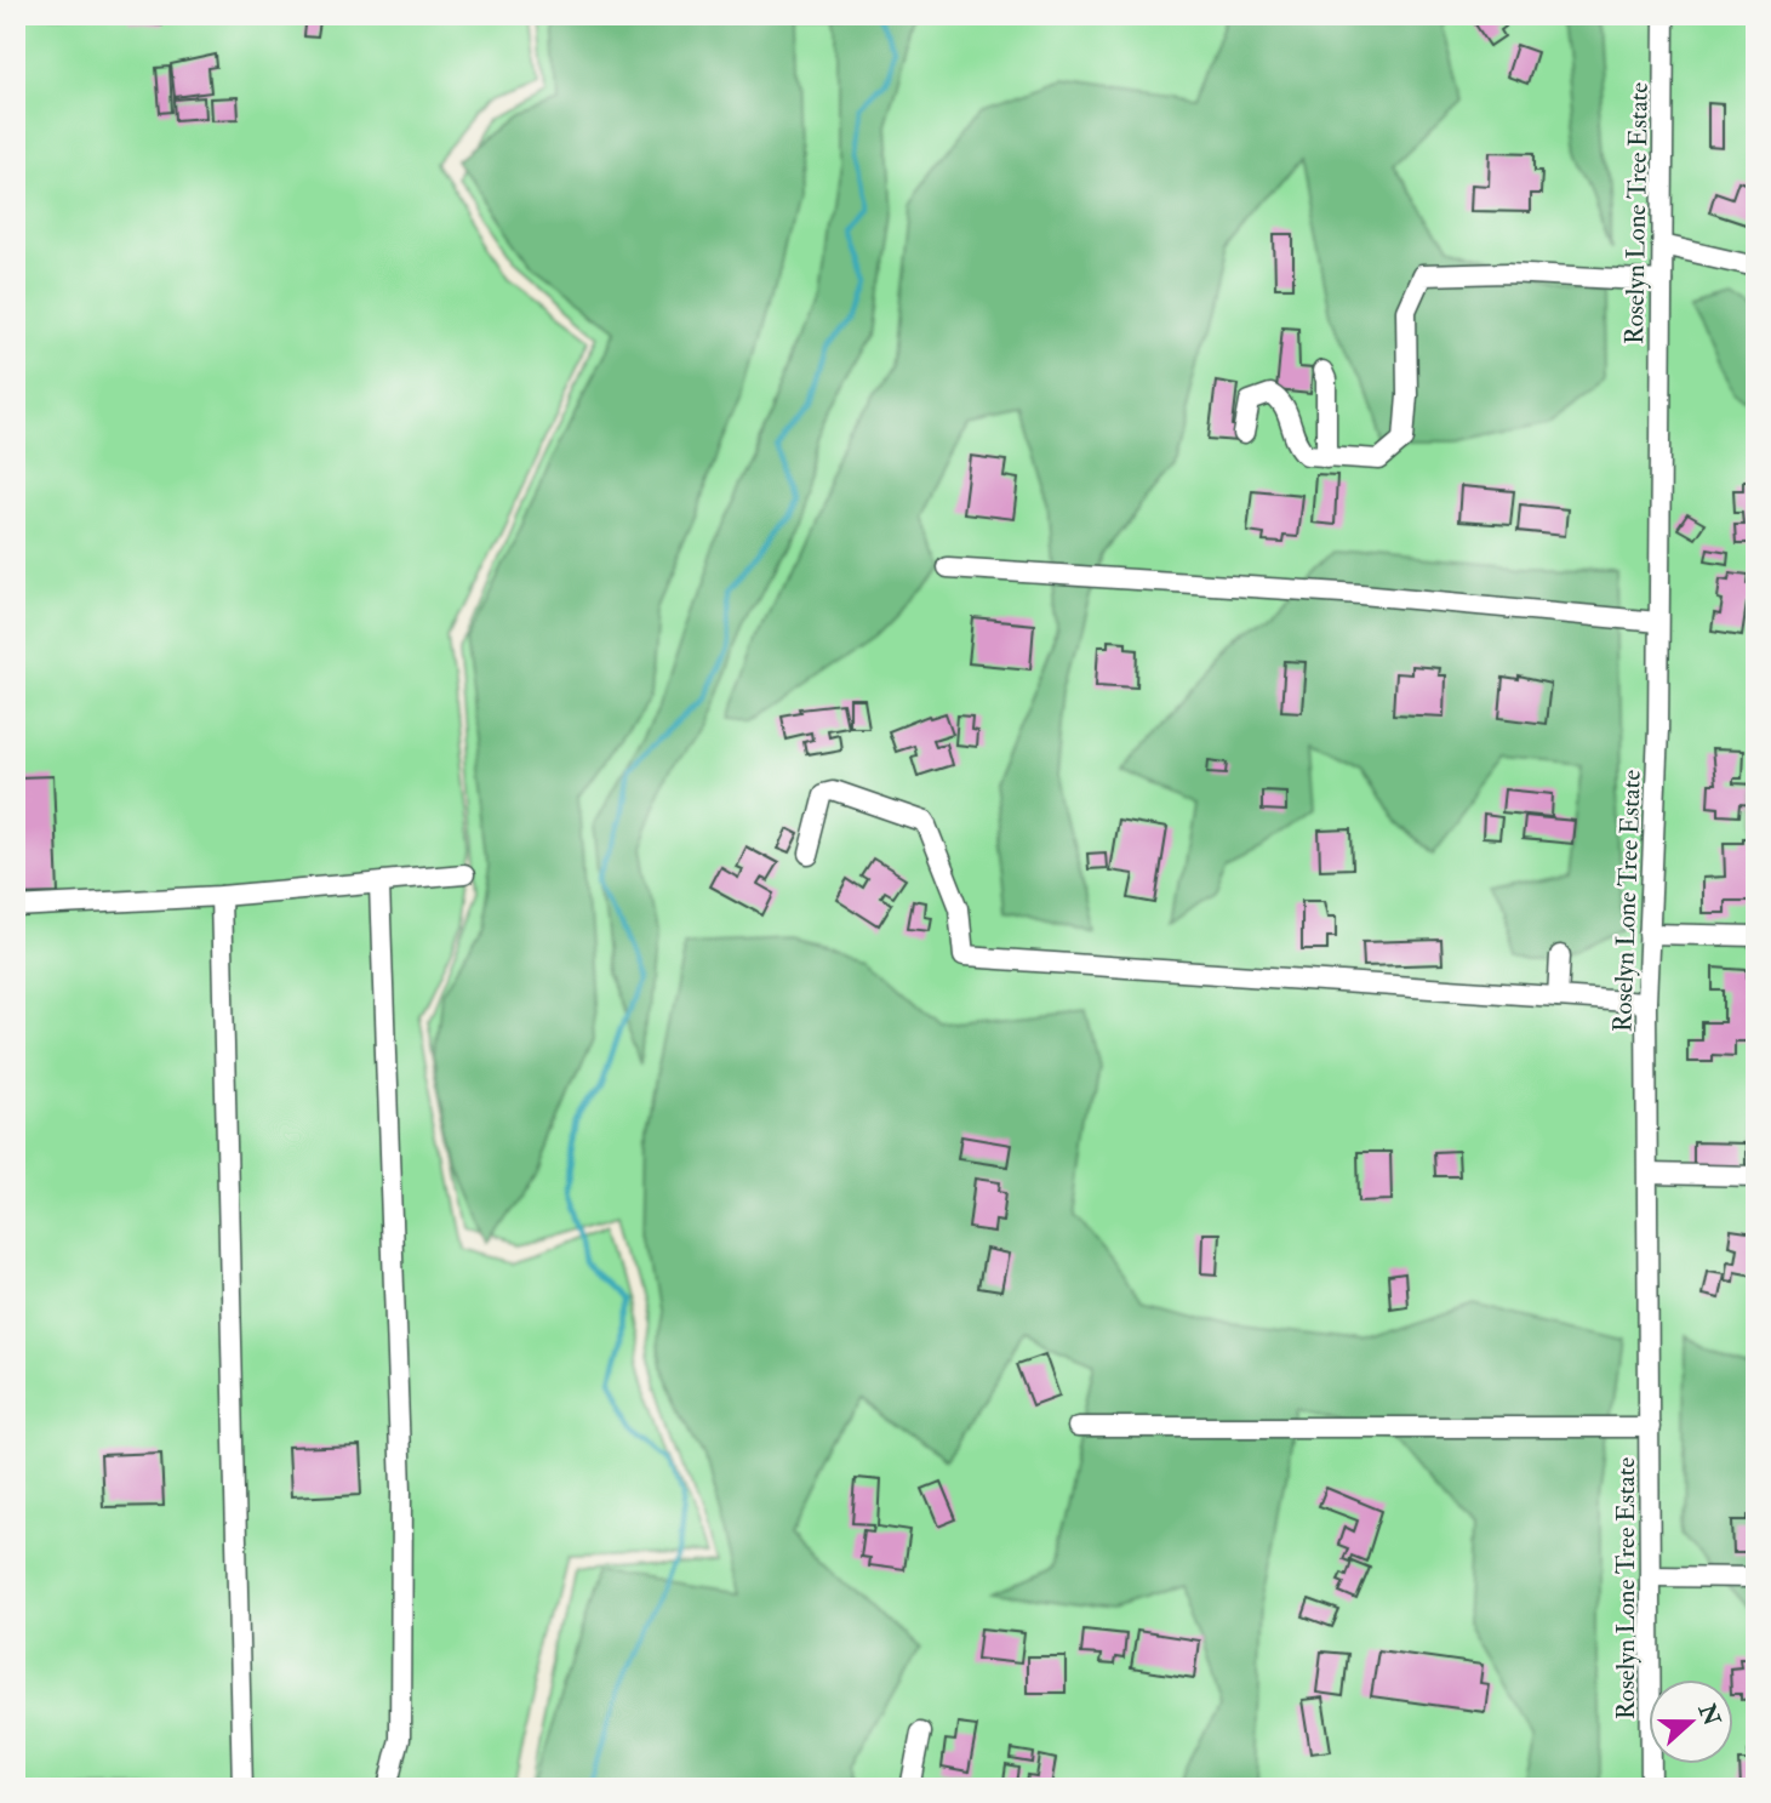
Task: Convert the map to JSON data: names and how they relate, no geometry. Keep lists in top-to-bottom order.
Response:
{
  "streets": {
    "street": ["Roselyn Lone Tree Estate"]
  },
  "north": "right"
}
